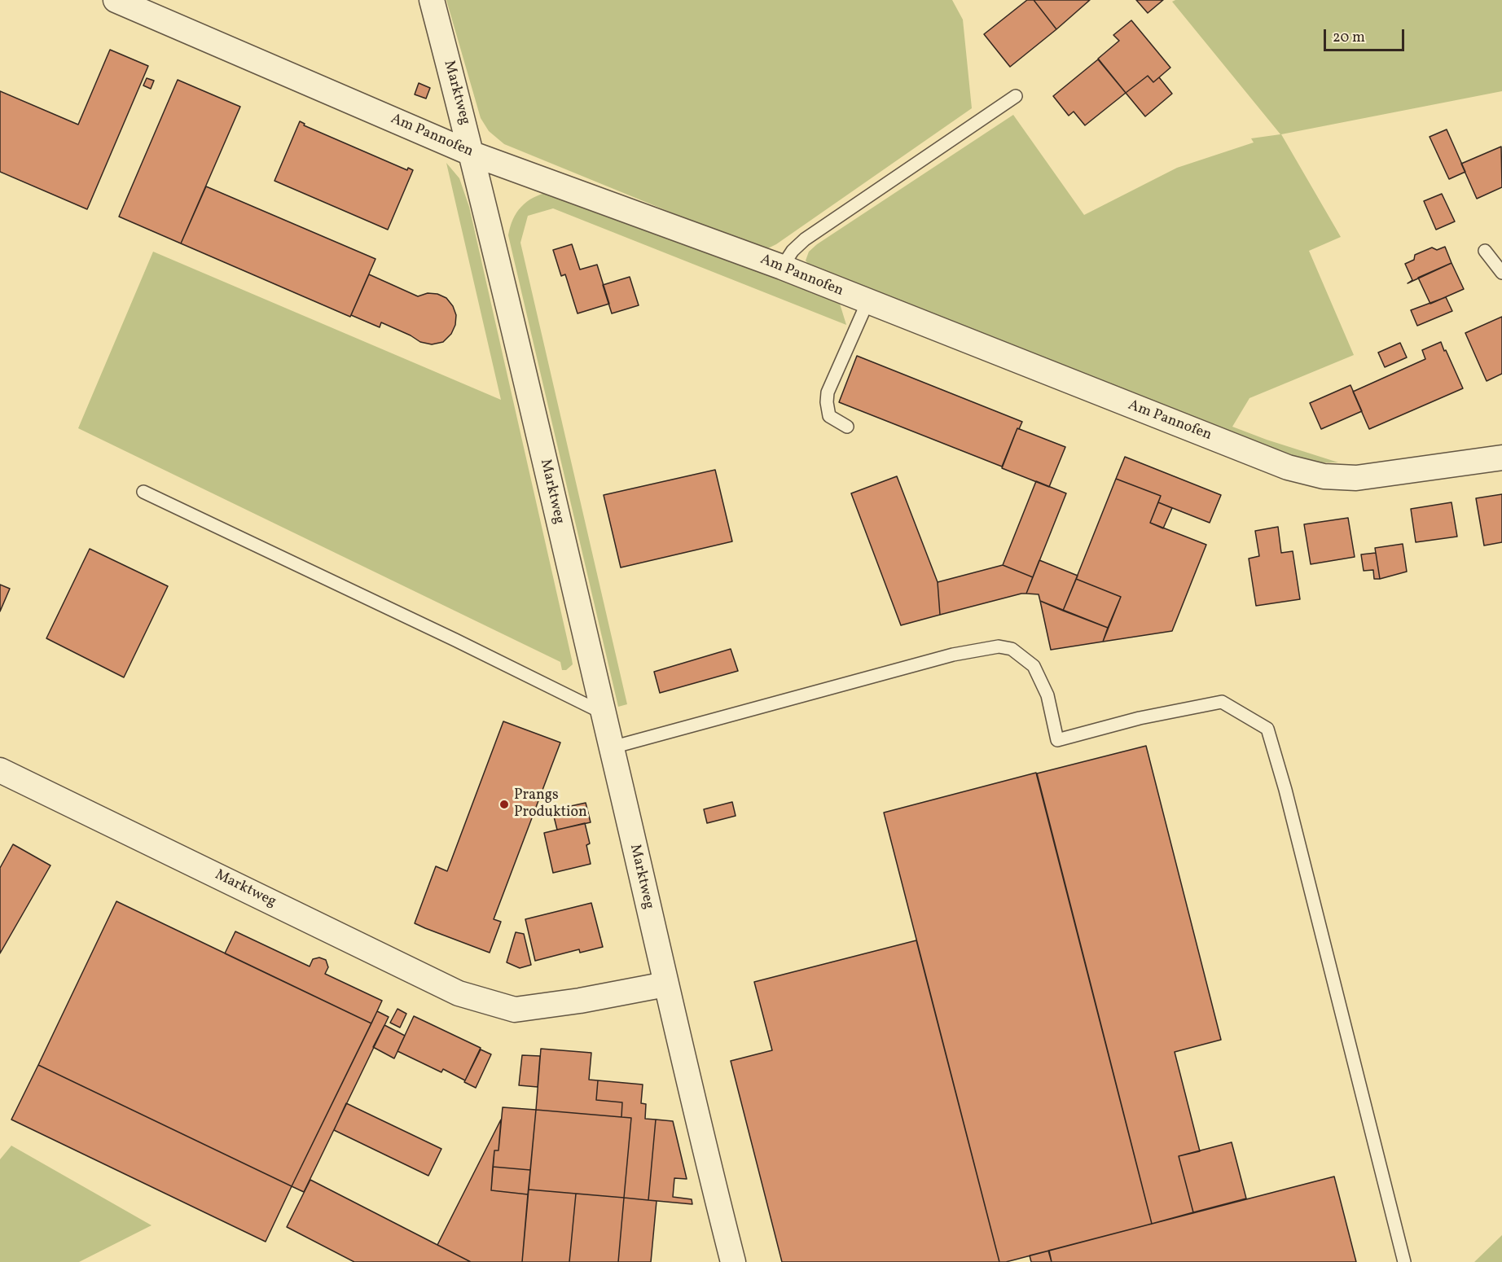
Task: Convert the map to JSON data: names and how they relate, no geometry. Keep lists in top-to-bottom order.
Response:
{
  "streets": {
    "street": ["Marktweg", "Am Pannofen"]
  },
  "crossings": [
    ["Marktweg", "Am Pannofen"]
  ],
  "places": ["Prangs Produktion"],
  "scale_bar": "20 m"
}
